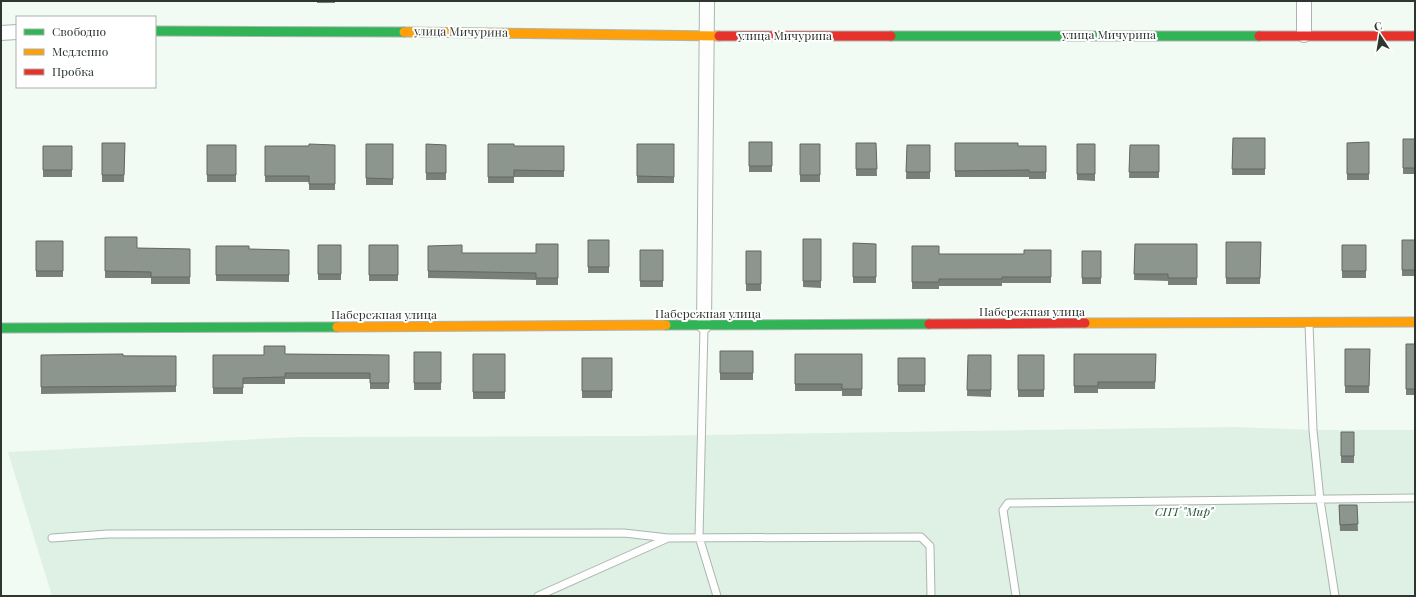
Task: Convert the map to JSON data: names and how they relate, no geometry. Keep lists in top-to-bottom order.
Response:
{
  "streets": {
    "street": ["улица Мичурина", "Набережная улица"]
  },
  "parks": ["СНТ \"Мир\""],
  "legend": ["Свободно", "Медленно", "Пробка"],
  "north": "top"
}
